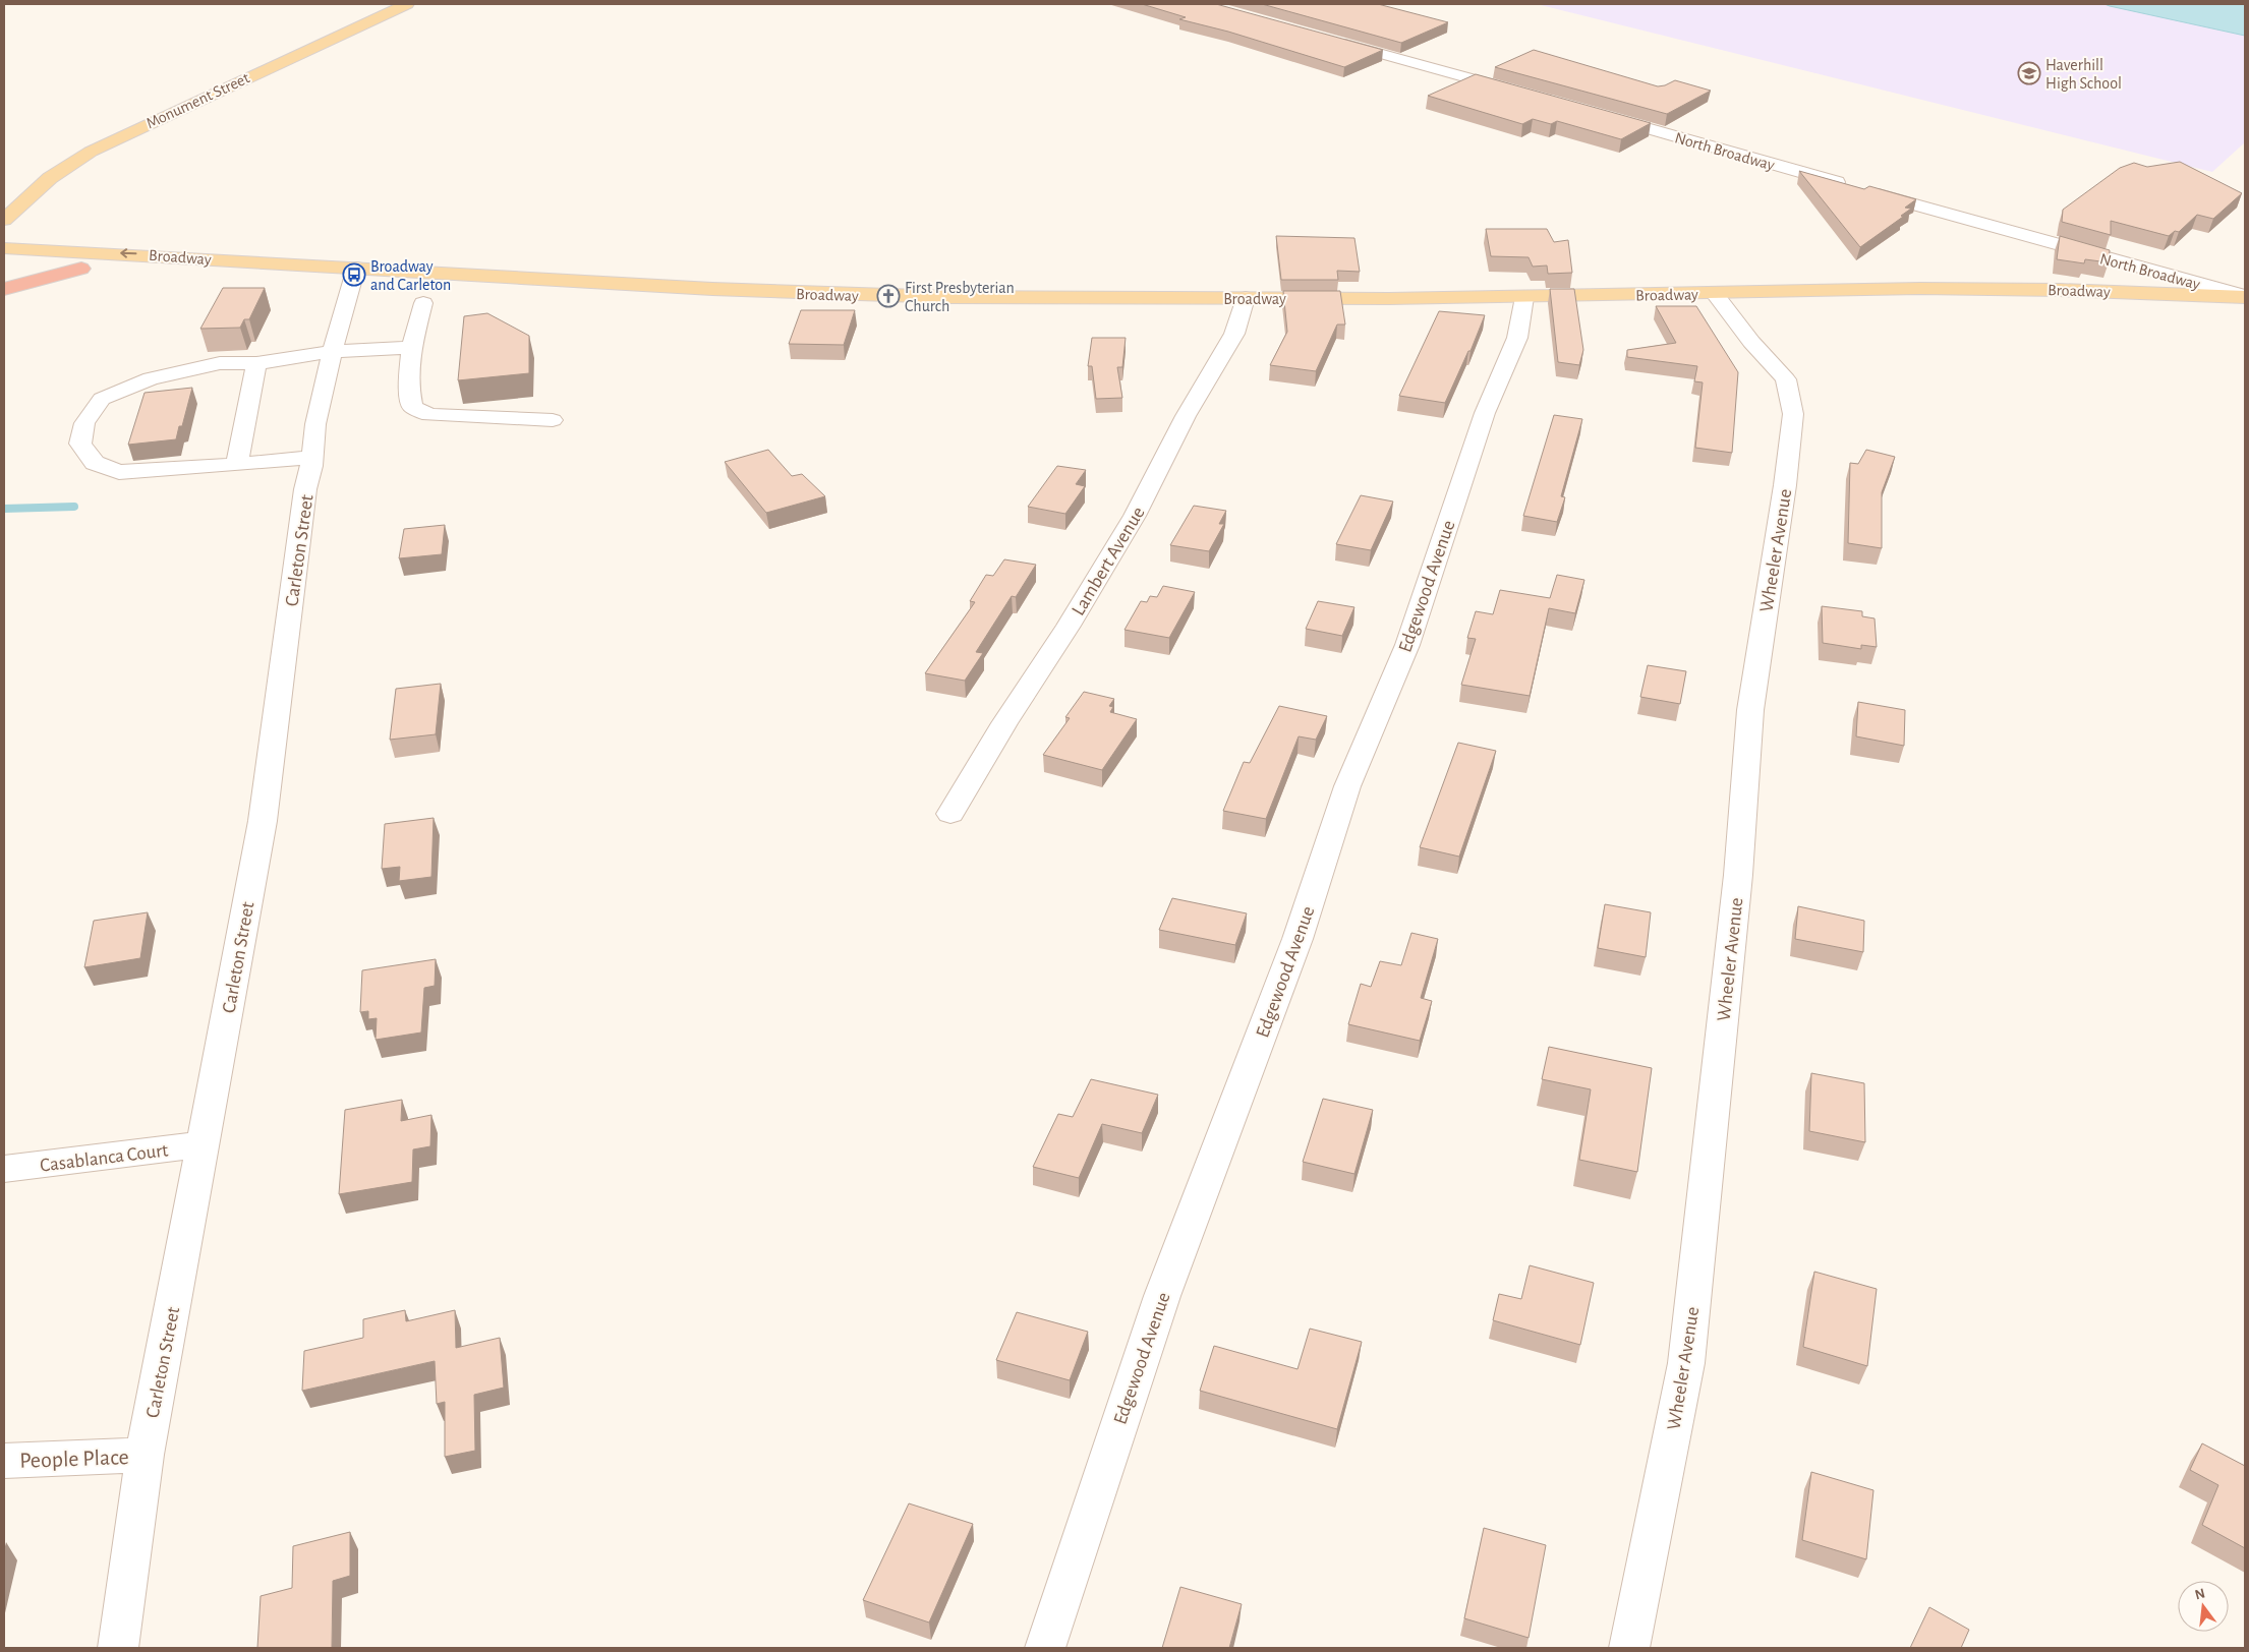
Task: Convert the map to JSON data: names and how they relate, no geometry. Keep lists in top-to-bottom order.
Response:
{
  "streets": {
    "main road": ["Monument Street", "Broadway"],
    "street": [
      "North Broadway",
      "Carleton Street",
      "Wheeler Avenue",
      "Lambert Avenue",
      "Edgewood Avenue",
      "Casablanca Court",
      "People Place"
    ]
  },
  "crossings": [
    ["North Broadway", "Broadway"],
    ["Broadway", "Carleton Street"],
    ["Broadway", "Wheeler Avenue"],
    ["Broadway", "Lambert Avenue"],
    ["Broadway", "Edgewood Avenue"],
    ["Carleton Street", "Casablanca Court"],
    ["Carleton Street", "People Place"]
  ],
  "places": {
    "school or university": ["Haverhill High School"],
    "bus stop": ["Broadway and Carleton"],
    "church": ["First Presbyterian Church"]
  },
  "north": "top"
}
